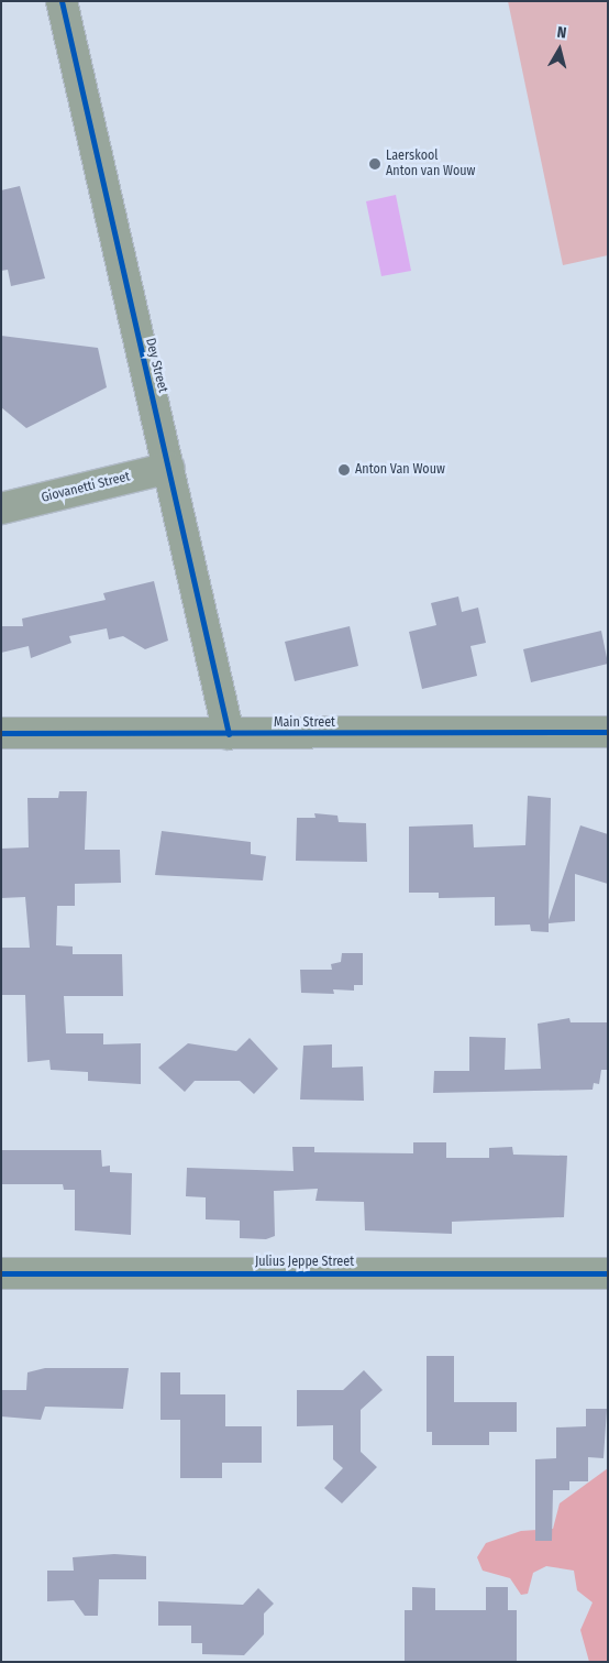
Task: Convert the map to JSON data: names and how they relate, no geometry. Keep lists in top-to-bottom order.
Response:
{
  "streets": {
    "street": [
      "Dey Street",
      "Giovanetti Street",
      "Main Street",
      "Julius Jeppe Street"
    ]
  },
  "crossings": [
    ["Dey Street", "Giovanetti Street"],
    ["Dey Street", "Main Street"]
  ],
  "places": ["Laerskool Anton van Wouw", "Anton Van Wouw"],
  "north": "top"
}
